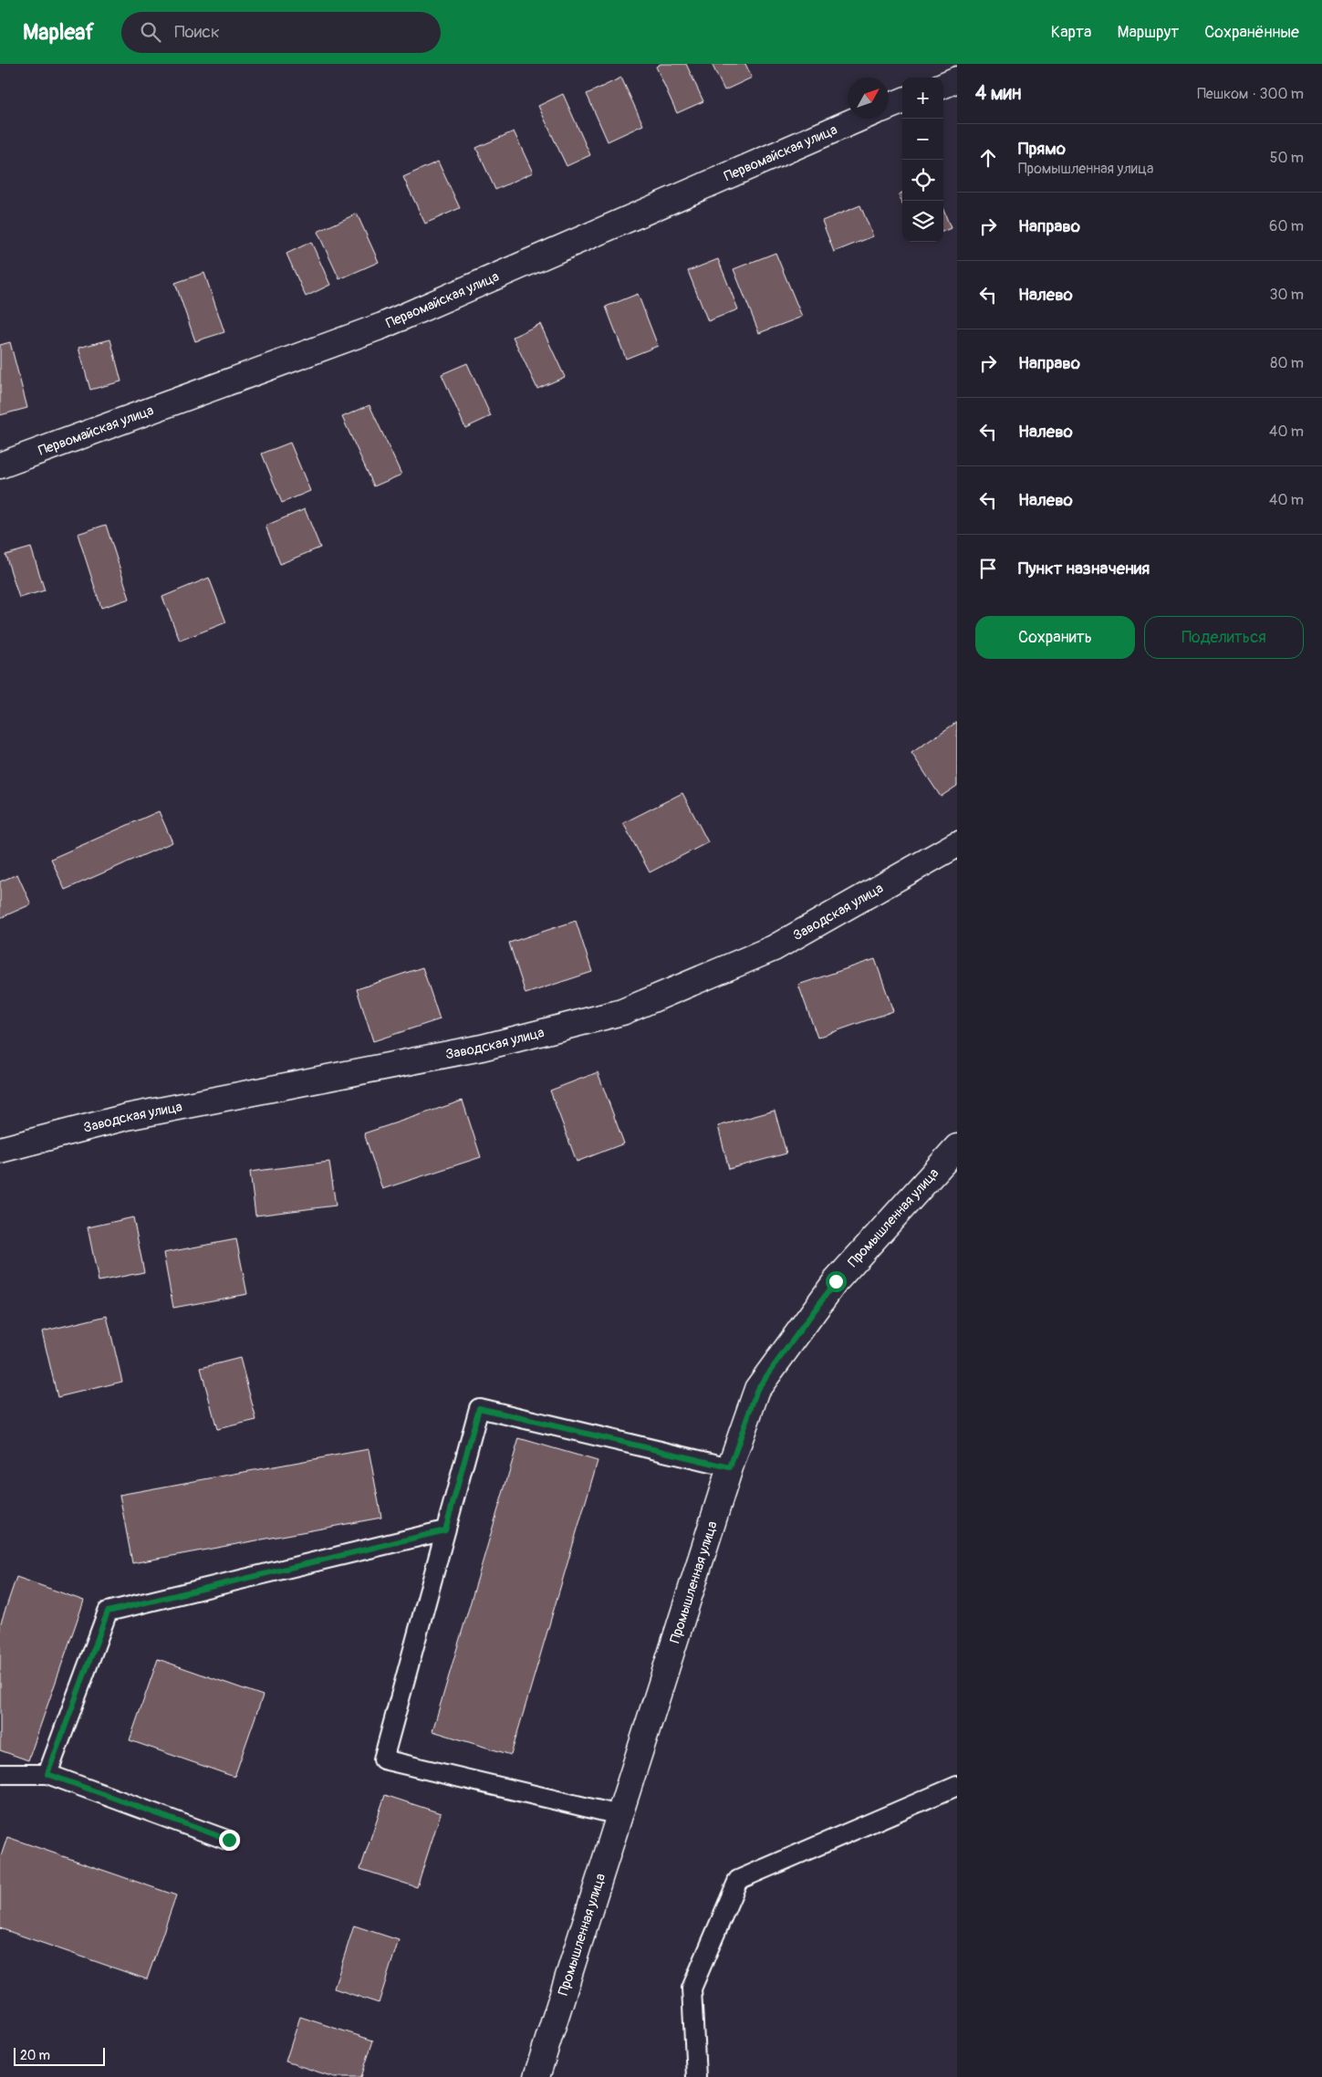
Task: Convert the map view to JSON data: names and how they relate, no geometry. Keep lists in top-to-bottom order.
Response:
{
  "streets": {
    "street": ["Первомайская улица", "Заводская улица", "Промышленная улица"]
  },
  "scale_bar": "20 m",
  "north": "top right",
  "page": {
    "header": "Mapleaf",
    "search": "Поиск",
    "nav": ["Карта", "Маршрут", "Сохранённые"],
    "heading": ["4 мин", "Пешком · 300 m"],
    "map_buttons": ["+", "−"],
    "list": [
      ["Прямо", "Промышленная улица", "50 m"],
      ["Направо", "60 m"],
      ["Налево", "30 m"],
      ["Направо", "80 m"],
      ["Налево", "40 m"],
      ["Налево", "40 m"],
      "Пункт назначения"
    ],
    "buttons": ["Сохранить", "Поделиться"],
    "scale": "20 m"
  }
}
